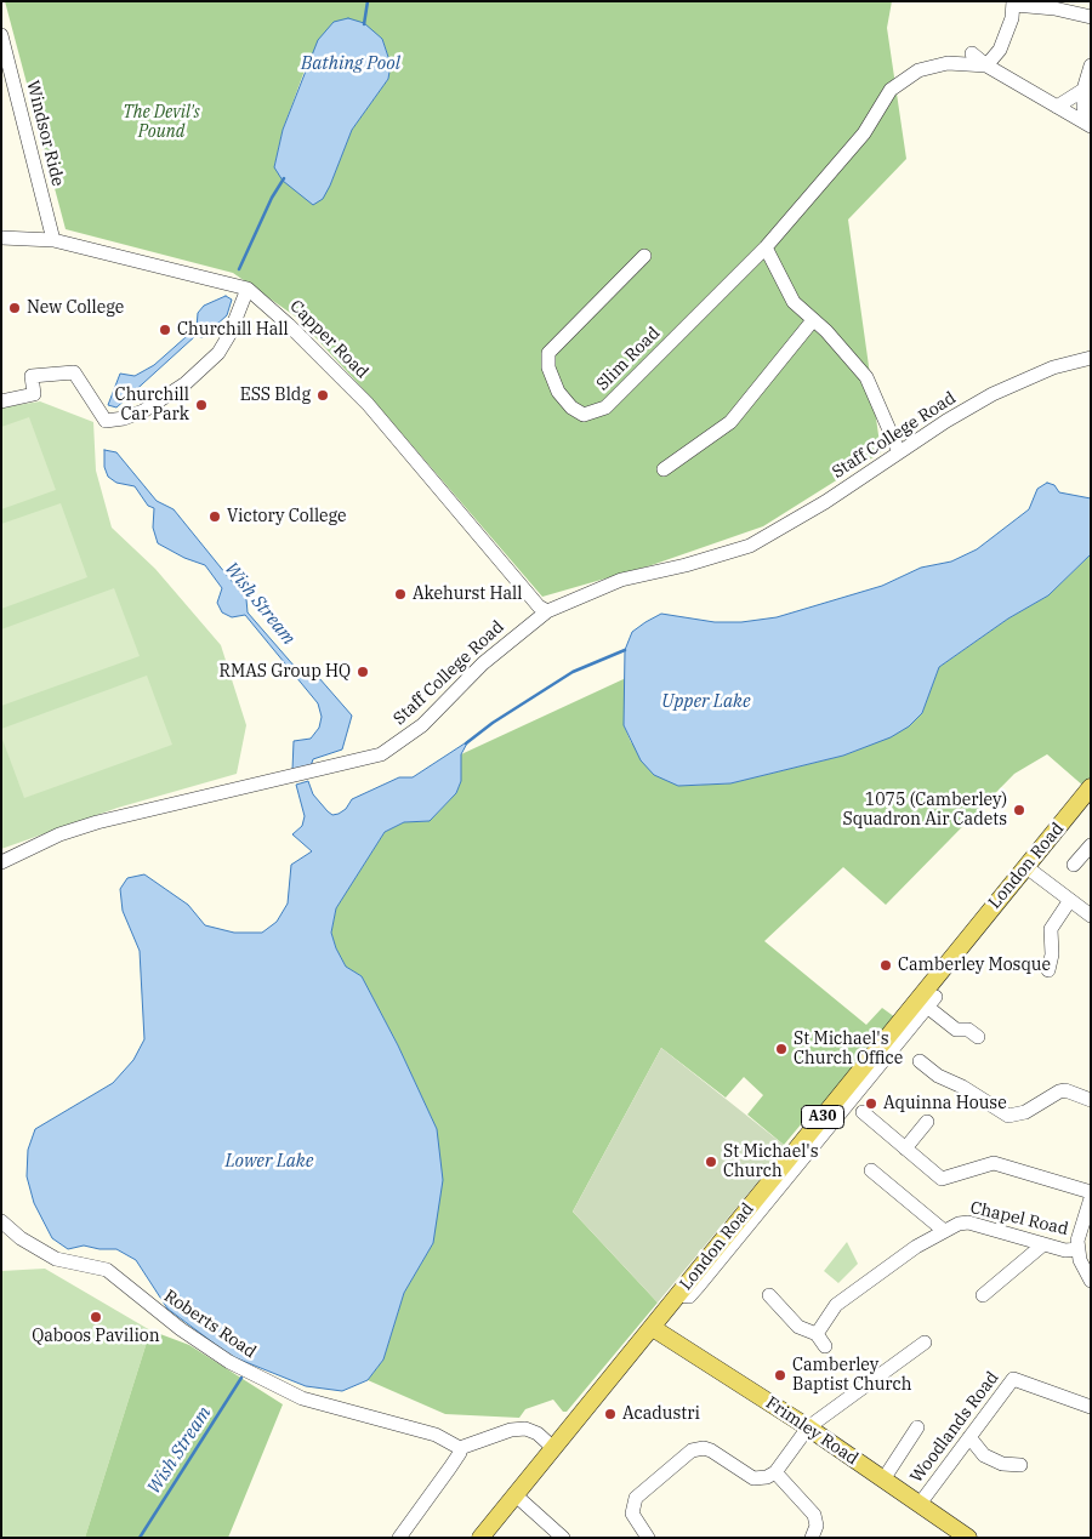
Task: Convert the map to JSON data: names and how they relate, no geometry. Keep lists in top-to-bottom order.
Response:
{
  "streets": {
    "main road": ["London Road", "A30", "Frimley Road"],
    "street": [
      "Windsor Ride",
      "Capper Road",
      "Slim Road",
      "Staff College Road",
      "Chapel Road",
      "Roberts Road",
      "Woodlands Road"
    ]
  },
  "crossings": [
    ["Windsor Ride", "Capper Road"],
    ["Capper Road", "Staff College Road"],
    ["London Road", "Frimley Road"],
    ["Woodlands Road", "Frimley Road"]
  ],
  "water": [
    "Bathing Pool",
    "Wish Stream",
    "Upper Lake",
    "Lower Lake"
  ],
  "parks": ["The Devil's Pound"],
  "places": [
    "New College",
    "Churchill Hall",
    "ESS Bldg",
    "Churchill Car Park",
    "Victory College",
    "Akehurst Hall",
    "RMAS Group HQ",
    "1075 (Camberley) Squadron Air Cadets",
    "Camberley Mosque",
    "St Michael's Church Office",
    "Aquinna House",
    "St Michael's Church",
    "Qaboos Pavilion",
    "Camberley Baptist Church",
    "Acadustri"
  ]
}
